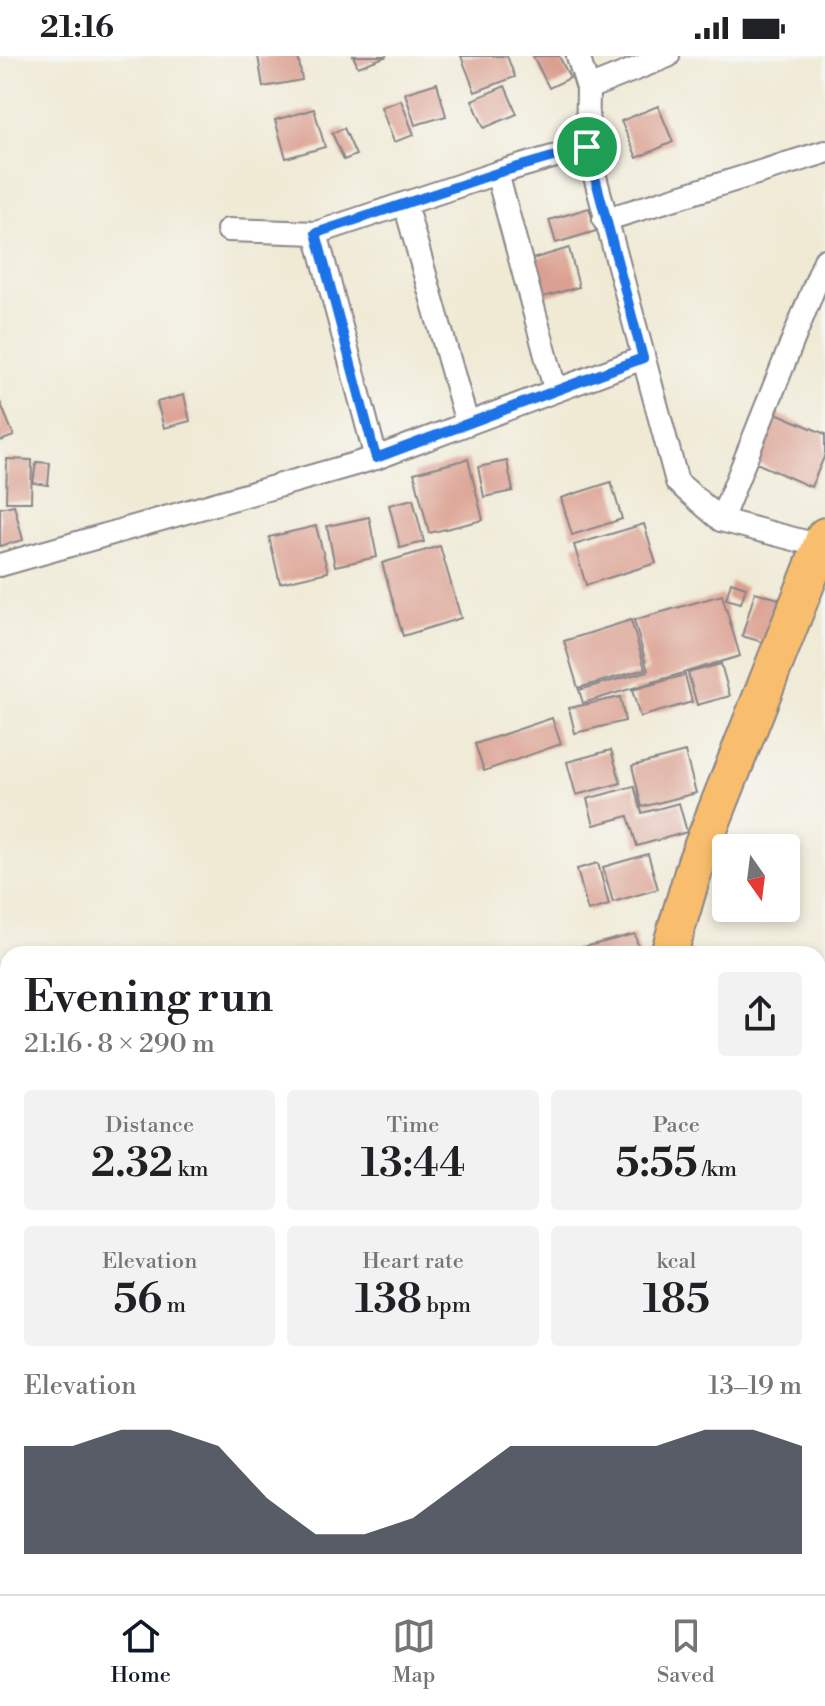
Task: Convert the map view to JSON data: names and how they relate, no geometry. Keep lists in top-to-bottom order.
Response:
{
  "north": "bottom",
  "page": {
    "status": "21:16",
    "heading": ["Evening run", "21:16 · 8 × 290 m"],
    "stats": [
      ["Distance", "2.32 km"],
      ["Time", "13:44"],
      ["Pace", "5:55 /km"],
      ["Elevation", "56 m"],
      ["Heart rate", "138 bpm"],
      ["kcal", "185"]
    ],
    "chart": ["Elevation", "13–19 m"],
    "tabs": ["Home", "Map", "Saved"]
  }
}
